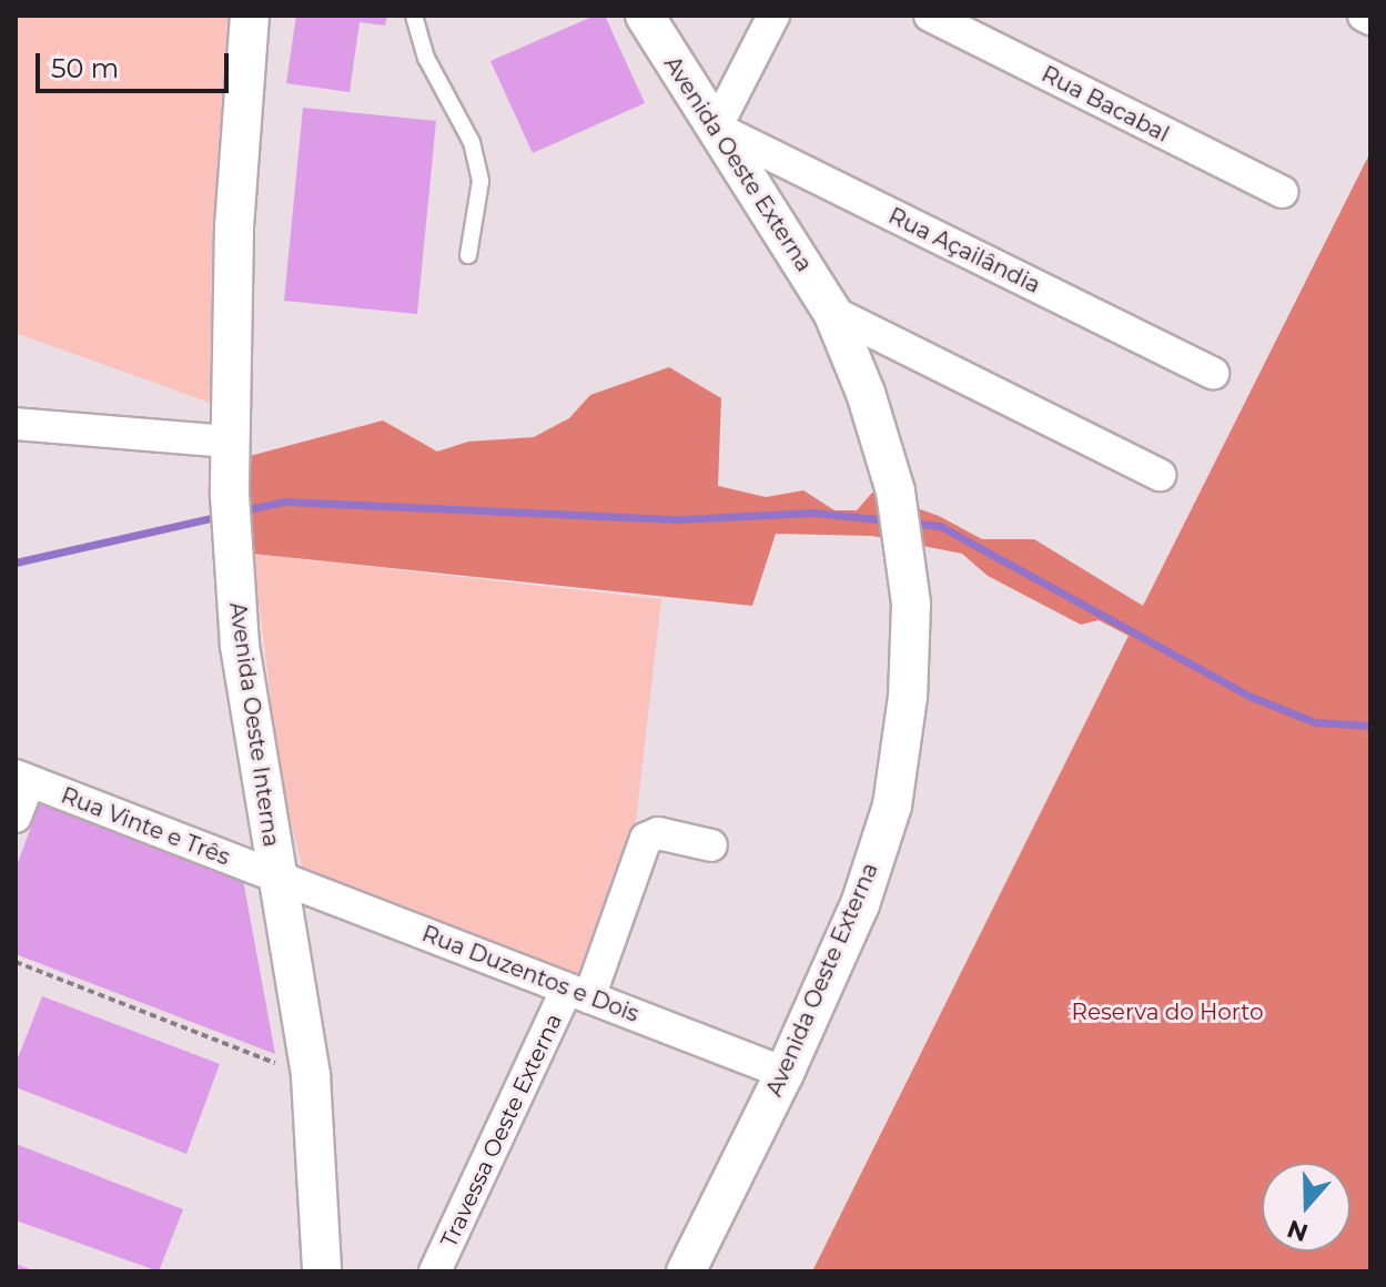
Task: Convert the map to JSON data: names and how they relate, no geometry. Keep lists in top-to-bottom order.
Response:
{
  "streets": {
    "street": [
      "Rua Bacabal",
      "Avenida Oeste Externa",
      "Rua Açailândia",
      "Avenida Oeste Interna",
      "Rua Vinte e Três",
      "Rua Duzentos e Dois",
      "Travessa Oeste Externa"
    ]
  },
  "crossings": [
    ["Avenida Oeste Externa", "Rua Açailândia"],
    ["Avenida Oeste Externa", "Rua Duzentos e Dois"],
    ["Avenida Oeste Interna", "Rua Vinte e Três"],
    ["Avenida Oeste Interna", "Rua Duzentos e Dois"],
    ["Rua Vinte e Três", "Rua Duzentos e Dois"],
    ["Rua Duzentos e Dois", "Travessa Oeste Externa"]
  ],
  "parks": ["Reserva do Horto"],
  "scale_bar": "50 m",
  "north": "bottom"
}
